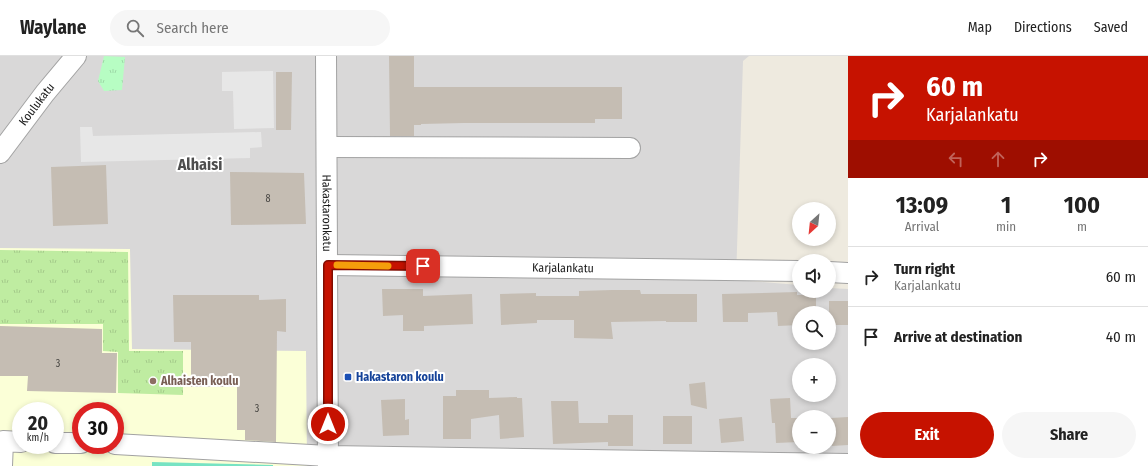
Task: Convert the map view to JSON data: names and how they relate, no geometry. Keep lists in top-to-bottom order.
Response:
{
  "streets": {
    "street": ["Koulukatu", "Hakastaronkatu", "Karjalankatu"]
  },
  "crossings": [
    ["Hakastaronkatu", "Karjalankatu"]
  ],
  "districts": ["Alhaisi"],
  "places": {
    "transit": ["Hakastaron koulu"],
    "other": ["Alhaisten koulu"]
  },
  "house_numbers": ["8", "3", "3"],
  "north": "bottom left",
  "page": {
    "header": "Waylane",
    "search": "Search here",
    "nav": ["Map", "Directions", "Saved"],
    "turn": ["60 m", "Karjalankatu"],
    "eta": [
      "13:09",
      "Arrival",
      "1",
      "min",
      "100",
      "m"
    ],
    "map_buttons": ["+", "−"],
    "list": [
      {
        "name": "Turn right",
        "note": "Karjalankatu",
        "value": "60 m"
      },
      {
        "name": "Arrive at destination",
        "value": "40 m"
      }
    ],
    "speed": "20 km/h",
    "limit": "30",
    "buttons": ["Exit", "Share"]
  }
}
